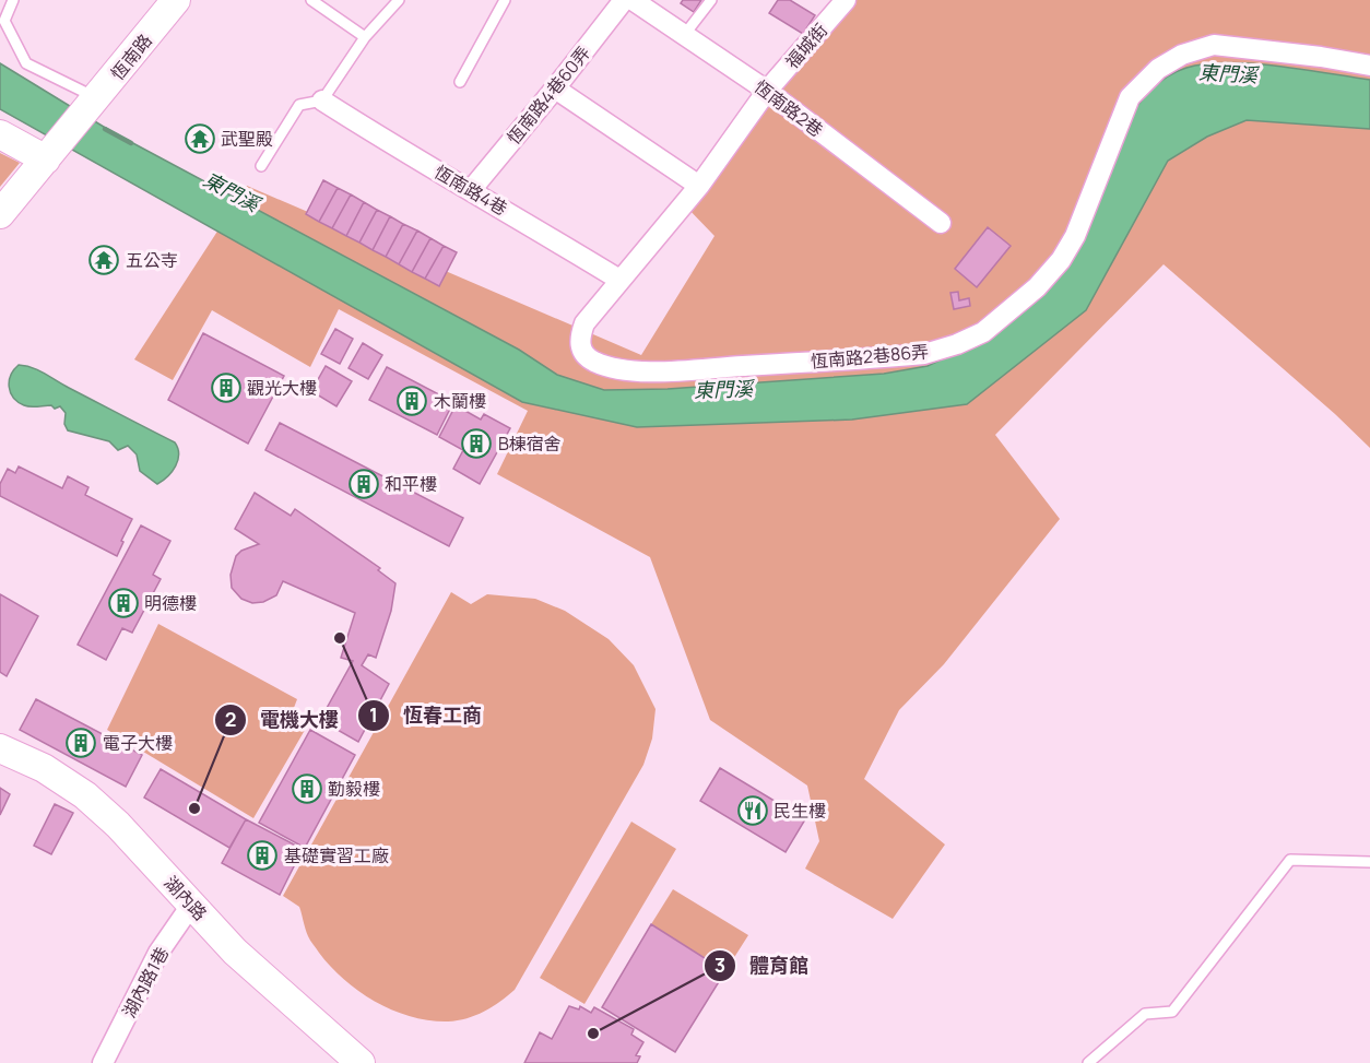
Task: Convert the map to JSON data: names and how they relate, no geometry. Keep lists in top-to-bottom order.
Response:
{
  "streets": {
    "street": [
      "福城街",
      "恆南路",
      "恆南路4巷60弄",
      "恆南路2巷",
      "恆南路4巷",
      "恆南路2巷86弄",
      "湖內路",
      "湖內路1巷"
    ]
  },
  "crossings": [
    ["福城街", "恆南路2巷"],
    ["福城街", "恆南路2巷86弄"],
    ["恆南路4巷60弄", "恆南路4巷"],
    ["恆南路2巷", "恆南路2巷86弄"],
    ["恆南路4巷", "恆南路2巷86弄"],
    ["湖內路", "湖內路1巷"]
  ],
  "water": ["東門溪"],
  "places": {
    "temple": ["武聖殿", "五公寺"],
    "building": [
      "觀光大樓",
      "木蘭樓",
      "B棟宿舍",
      "和平樓",
      "明德樓",
      "電子大樓",
      "勤毅樓",
      "基礎實習工廠"
    ],
    "other": ["恆春工商", "電機大樓", "體育館"],
    "restaurant": ["民生樓"]
  }
}
